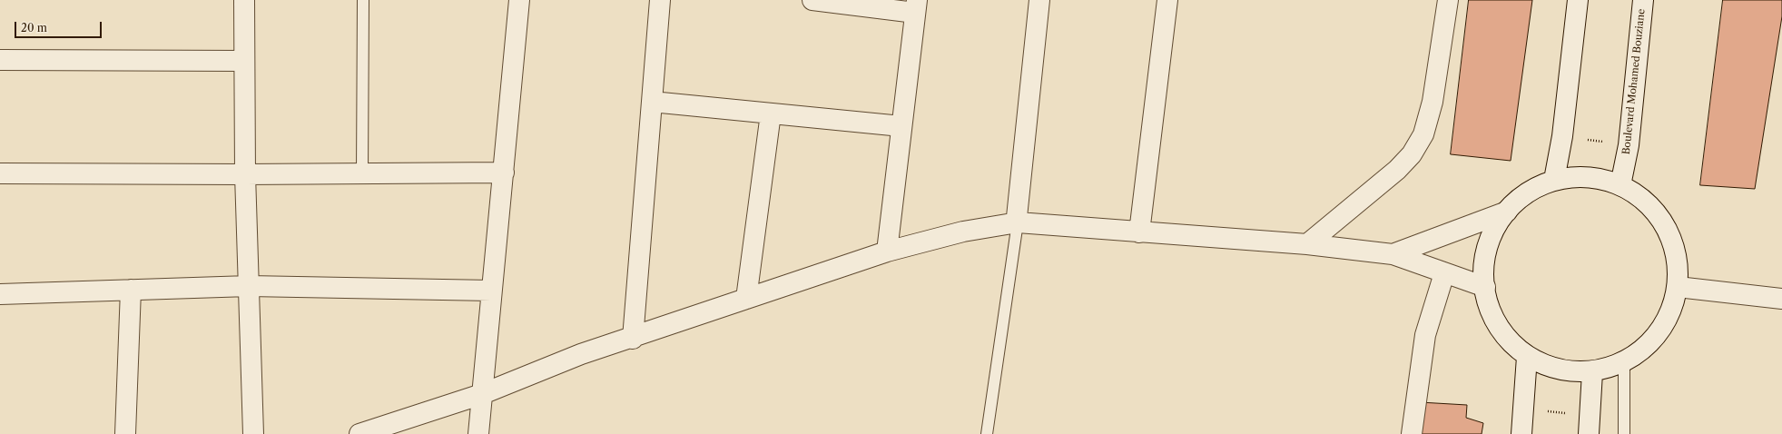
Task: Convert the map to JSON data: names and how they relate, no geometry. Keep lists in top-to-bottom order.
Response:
{
  "streets": {
    "street": ["Boulevard Mohamed Bouziane"]
  },
  "scale_bar": "20 m"
}
